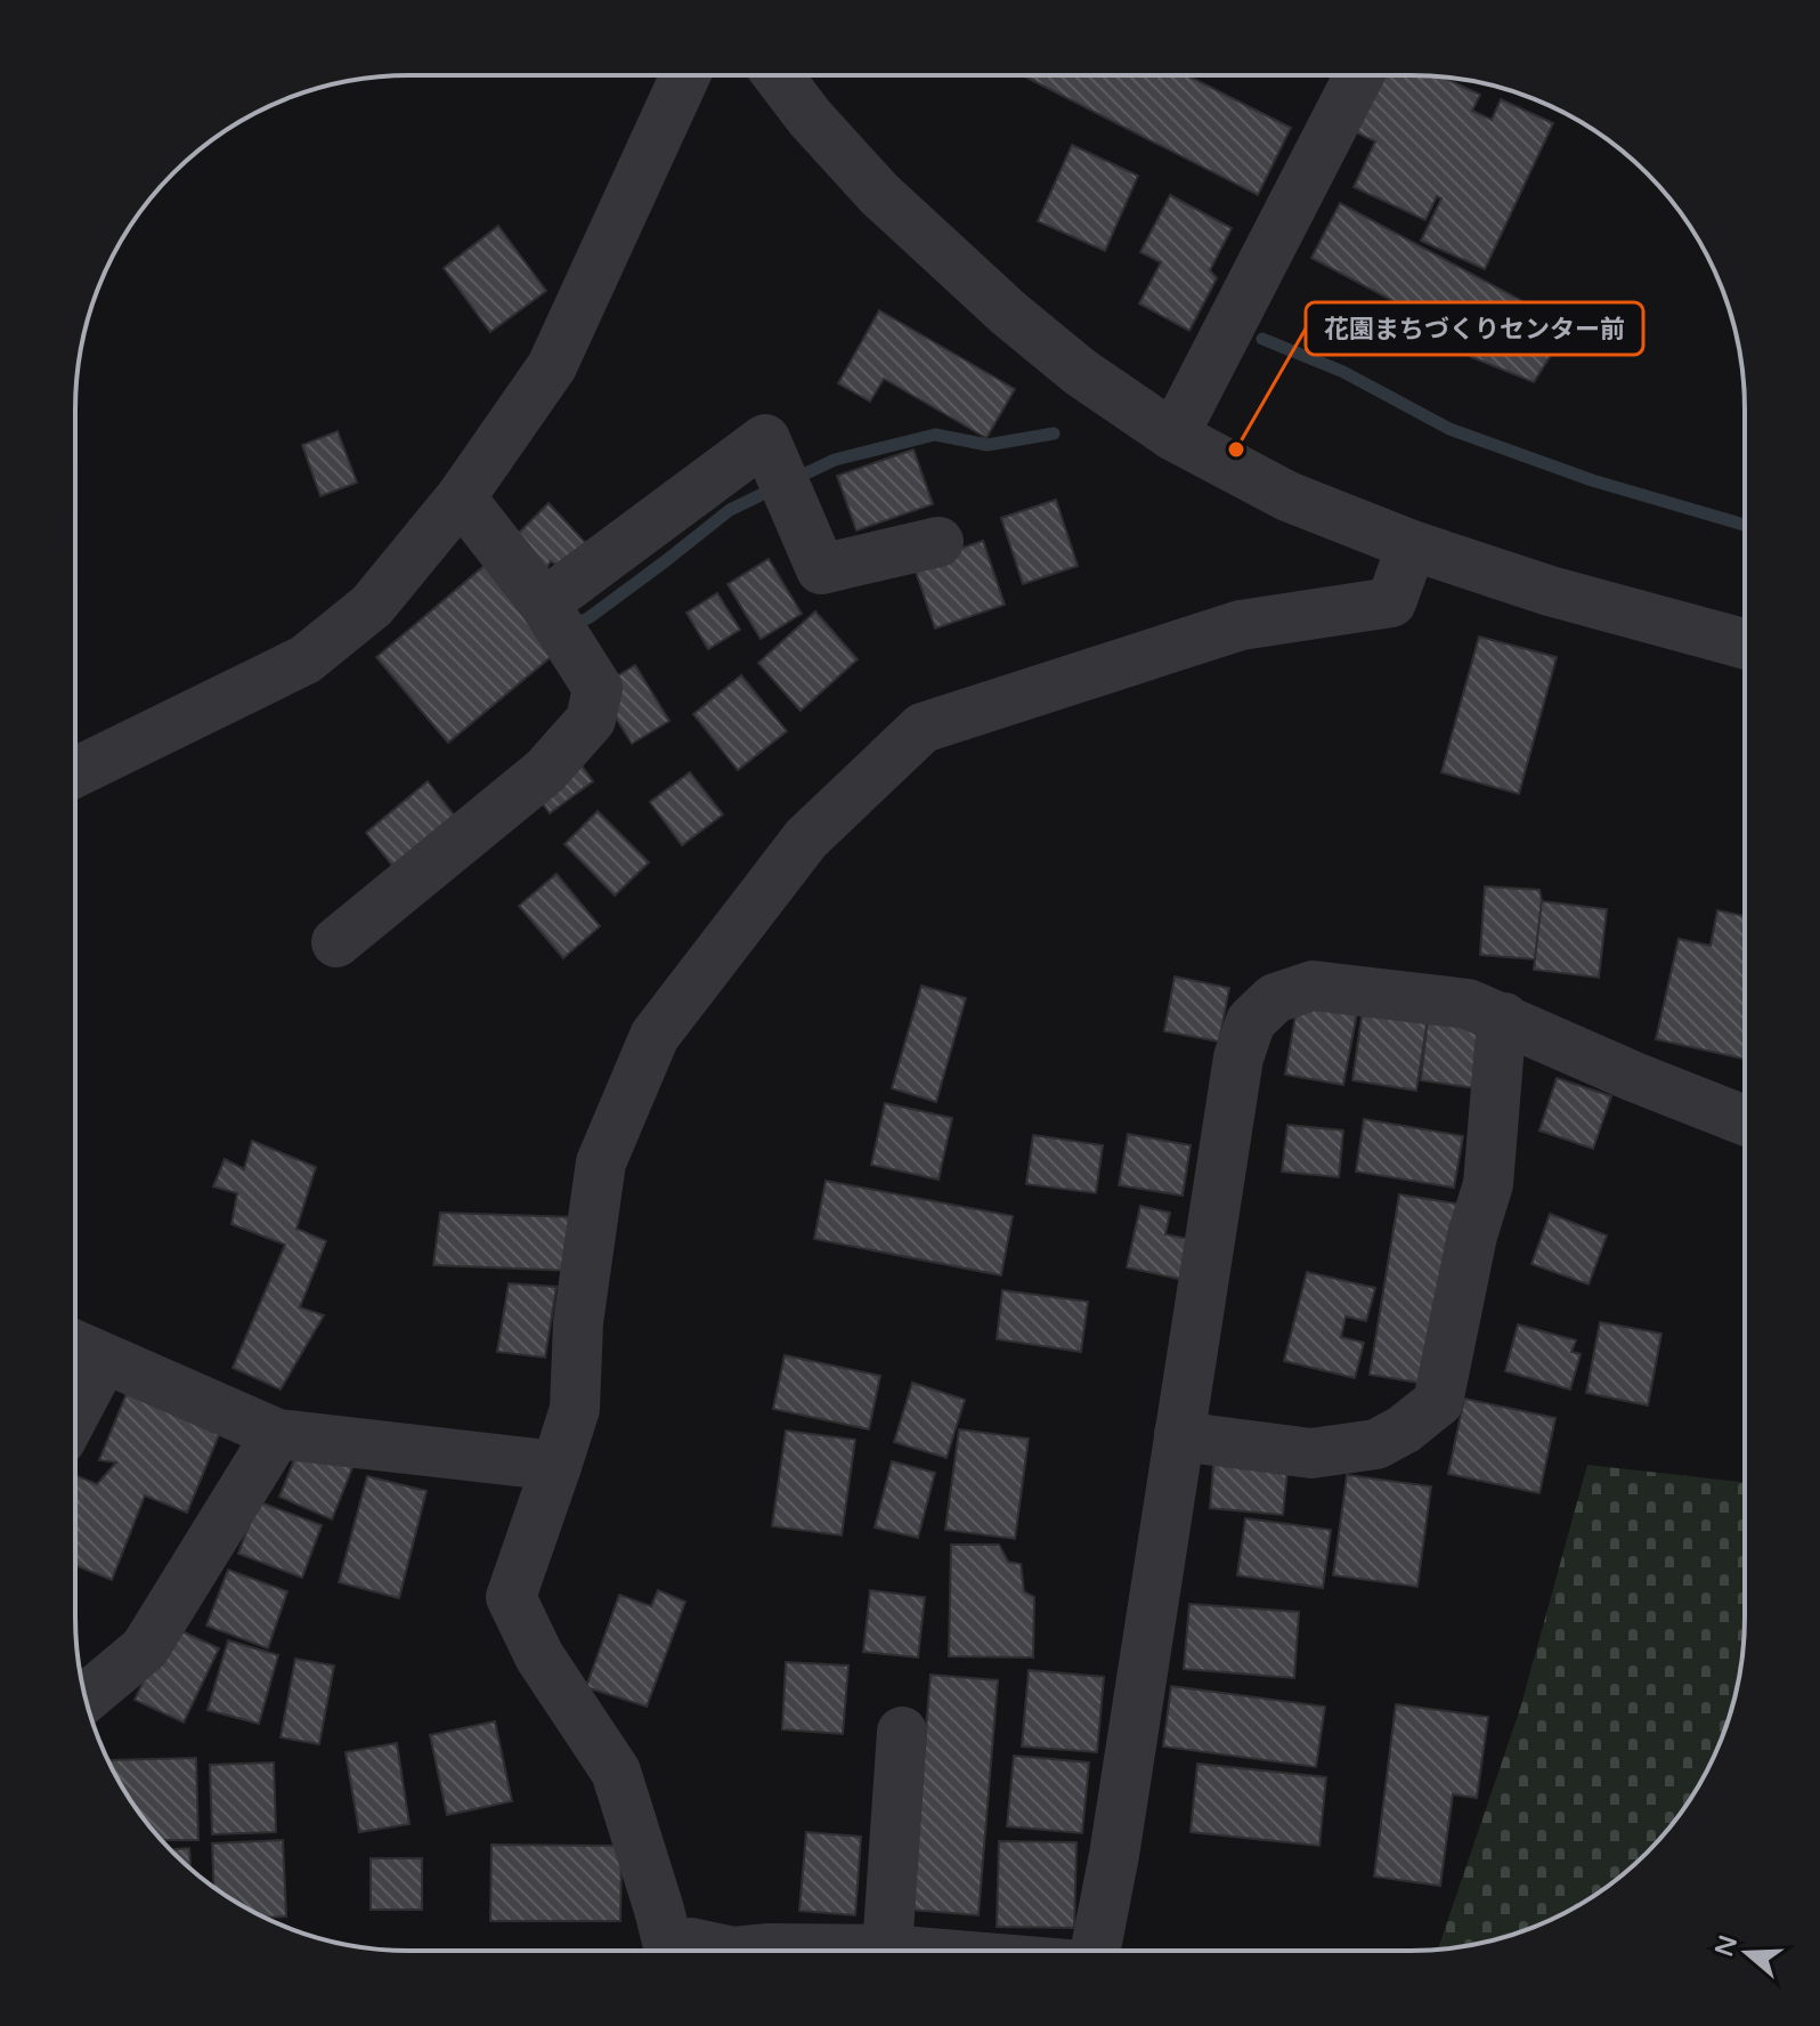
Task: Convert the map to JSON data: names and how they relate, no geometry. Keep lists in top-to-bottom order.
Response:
{
  "places": ["花園まちづくりセンター前"],
  "north": "left"
}
